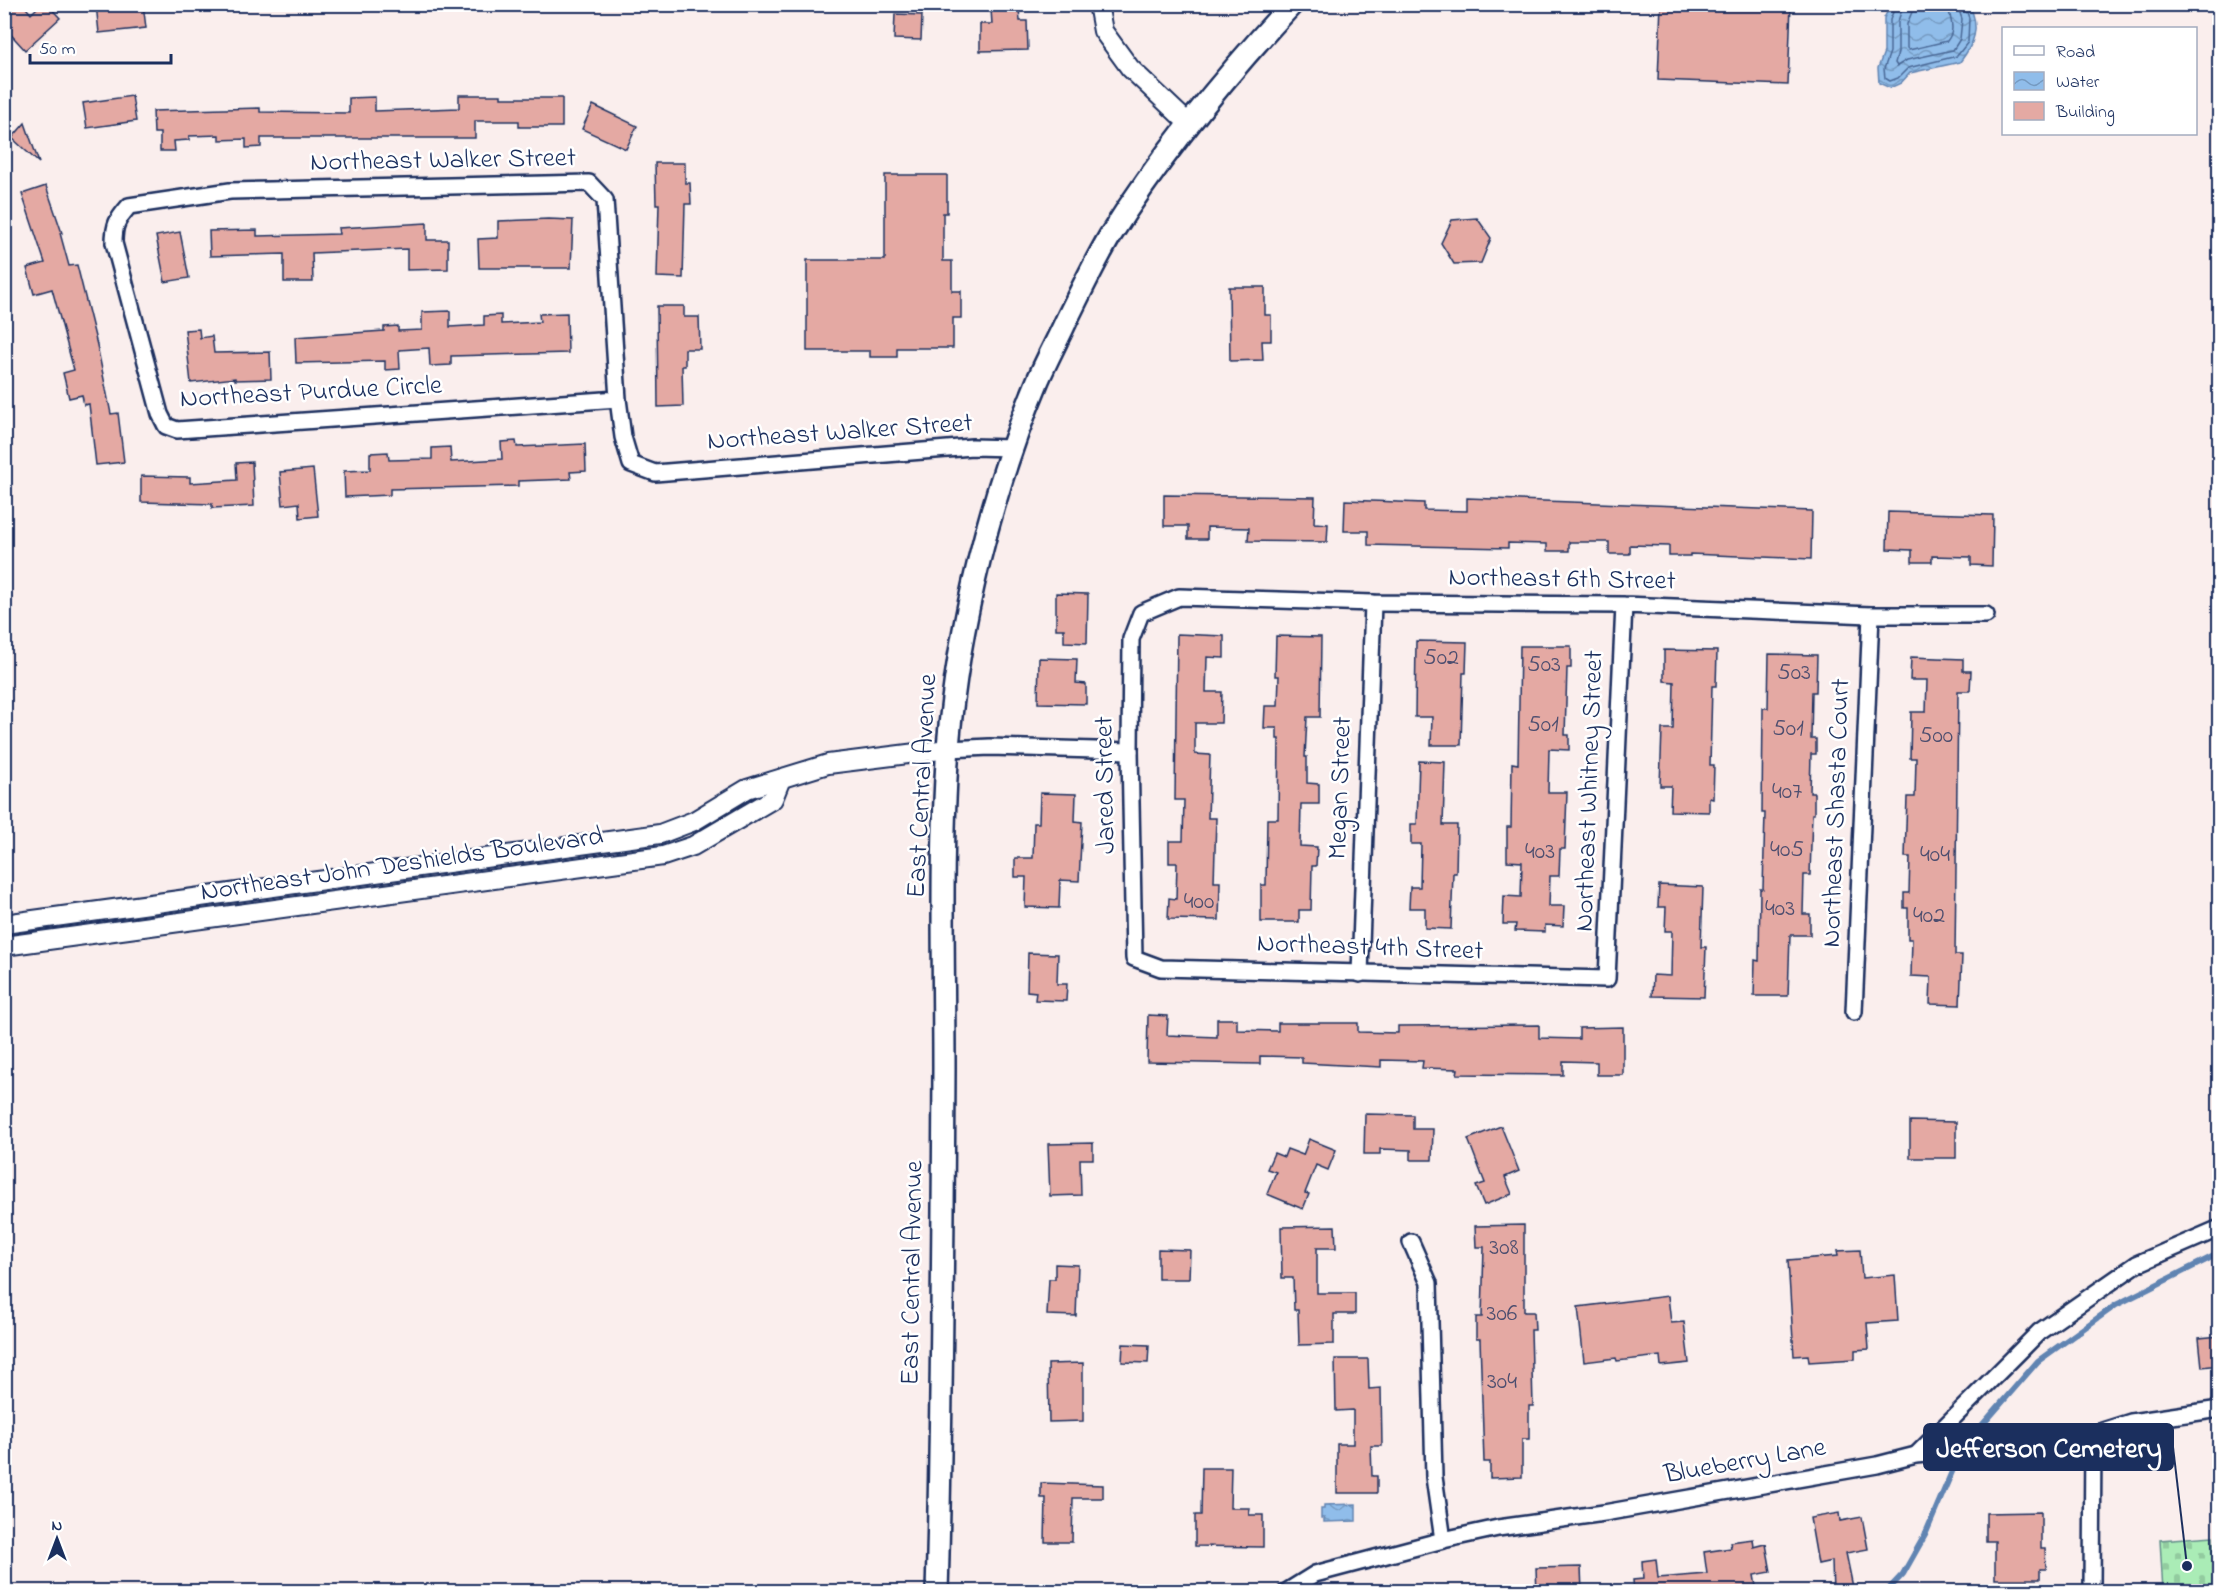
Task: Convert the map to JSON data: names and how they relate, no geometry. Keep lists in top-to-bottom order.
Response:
{
  "streets": {
    "main road": ["East Central Avenue"],
    "street": [
      "Northeast Walker Street",
      "Northeast Purdue Circle",
      "Northeast 6th Street",
      "Jared Street",
      "Megan Street",
      "Northeast Whitney Street",
      "Northeast Shasta Court",
      "Northeast John Deshields Boulevard",
      "Northeast 4th Street",
      "Blueberry Lane"
    ]
  },
  "crossings": [
    ["Northeast Walker Street", "Northeast Purdue Circle"],
    ["Northeast Walker Street", "East Central Avenue"],
    ["Northeast 6th Street", "Jared Street"],
    ["Northeast 6th Street", "Megan Street"],
    ["Northeast 6th Street", "Northeast Whitney Street"],
    ["Northeast 6th Street", "Northeast Shasta Court"],
    ["Jared Street", "Northeast 4th Street"],
    ["East Central Avenue", "Northeast John Deshields Boulevard"],
    ["Megan Street", "Northeast 4th Street"],
    ["Northeast Whitney Street", "Northeast 4th Street"]
  ],
  "places": ["Jefferson Cemetery"],
  "house_numbers": [
    "502",
    "503",
    "503",
    "501",
    "501",
    "500",
    "407",
    "405",
    "403",
    "404",
    "400",
    "403",
    "402",
    "308",
    "306",
    "304"
  ],
  "legend": ["Road", "Water", "Building"],
  "scale_bar": "50 m",
  "north": "top"
}
